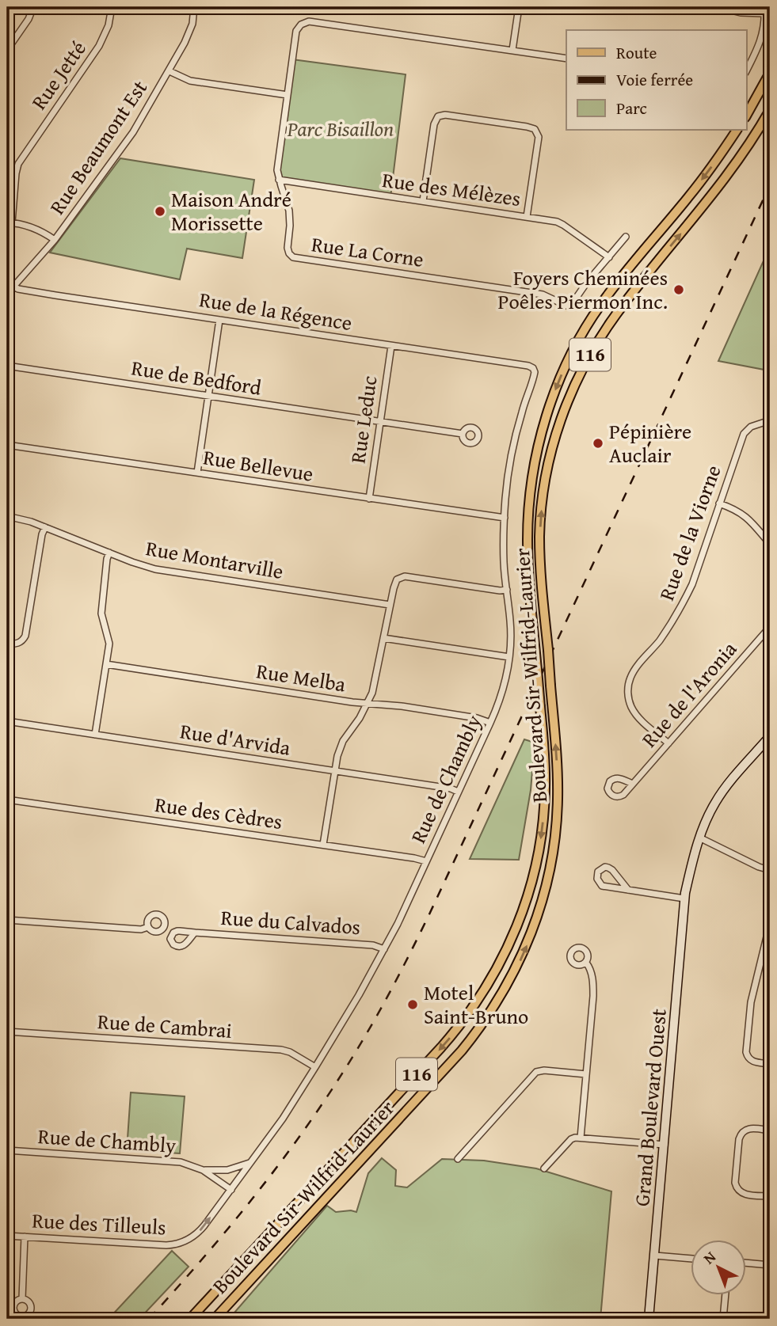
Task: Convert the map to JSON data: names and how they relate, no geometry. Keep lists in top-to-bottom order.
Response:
{
  "streets": {
    "main road": ["116", "Boulevard Sir-Wilfrid-Laurier"],
    "street": [
      "Rue Jetté",
      "Rue Beaumont Est",
      "Rue des Mélèzes",
      "Rue La Corne",
      "Rue de la Régence",
      "Rue de Bedford",
      "Rue Leduc",
      "Rue Bellevue",
      "Rue de la Viorne",
      "Rue Montarville",
      "Rue Melba",
      "Rue de l'Aronia",
      "Rue d'Arvida",
      "Rue de Chambly",
      "Rue des Cèdres",
      "Rue du Calvados",
      "Rue de Cambrai",
      "Grand Boulevard Ouest",
      "Rue des Tilleuls"
    ]
  },
  "crossings": [
    ["Rue Beaumont Est", "Rue de la Régence"],
    ["Rue des Mélèzes", "Rue La Corne"],
    ["Rue de la Régence", "Rue Leduc"],
    ["Rue de la Régence", "Rue de Chambly"],
    ["Rue de Bedford", "Rue Leduc"],
    ["Rue Leduc", "Rue Bellevue"],
    ["Rue Bellevue", "Rue de Chambly"],
    ["Rue de la Viorne", "Rue de l'Aronia"],
    ["Rue Melba", "Rue de Chambly"],
    ["Rue d'Arvida", "Rue de Chambly"],
    ["Rue de Chambly", "Rue des Cèdres"],
    ["Rue de Chambly", "Rue du Calvados"],
    ["Rue de Chambly", "Rue de Cambrai"],
    ["Rue de Chambly", "Rue des Tilleuls"]
  ],
  "one_way": ["Rue des Tilleuls"],
  "parks": ["Parc Bisaillon"],
  "places": [
    "Maison André Morissette",
    "Foyers Cheminées Poêles Piermon Inc.",
    "Pépinière Auclair",
    "Motel Saint-Bruno"
  ],
  "legend": ["Route", "Voie ferrée", "Parc"],
  "north": "top left"
}
